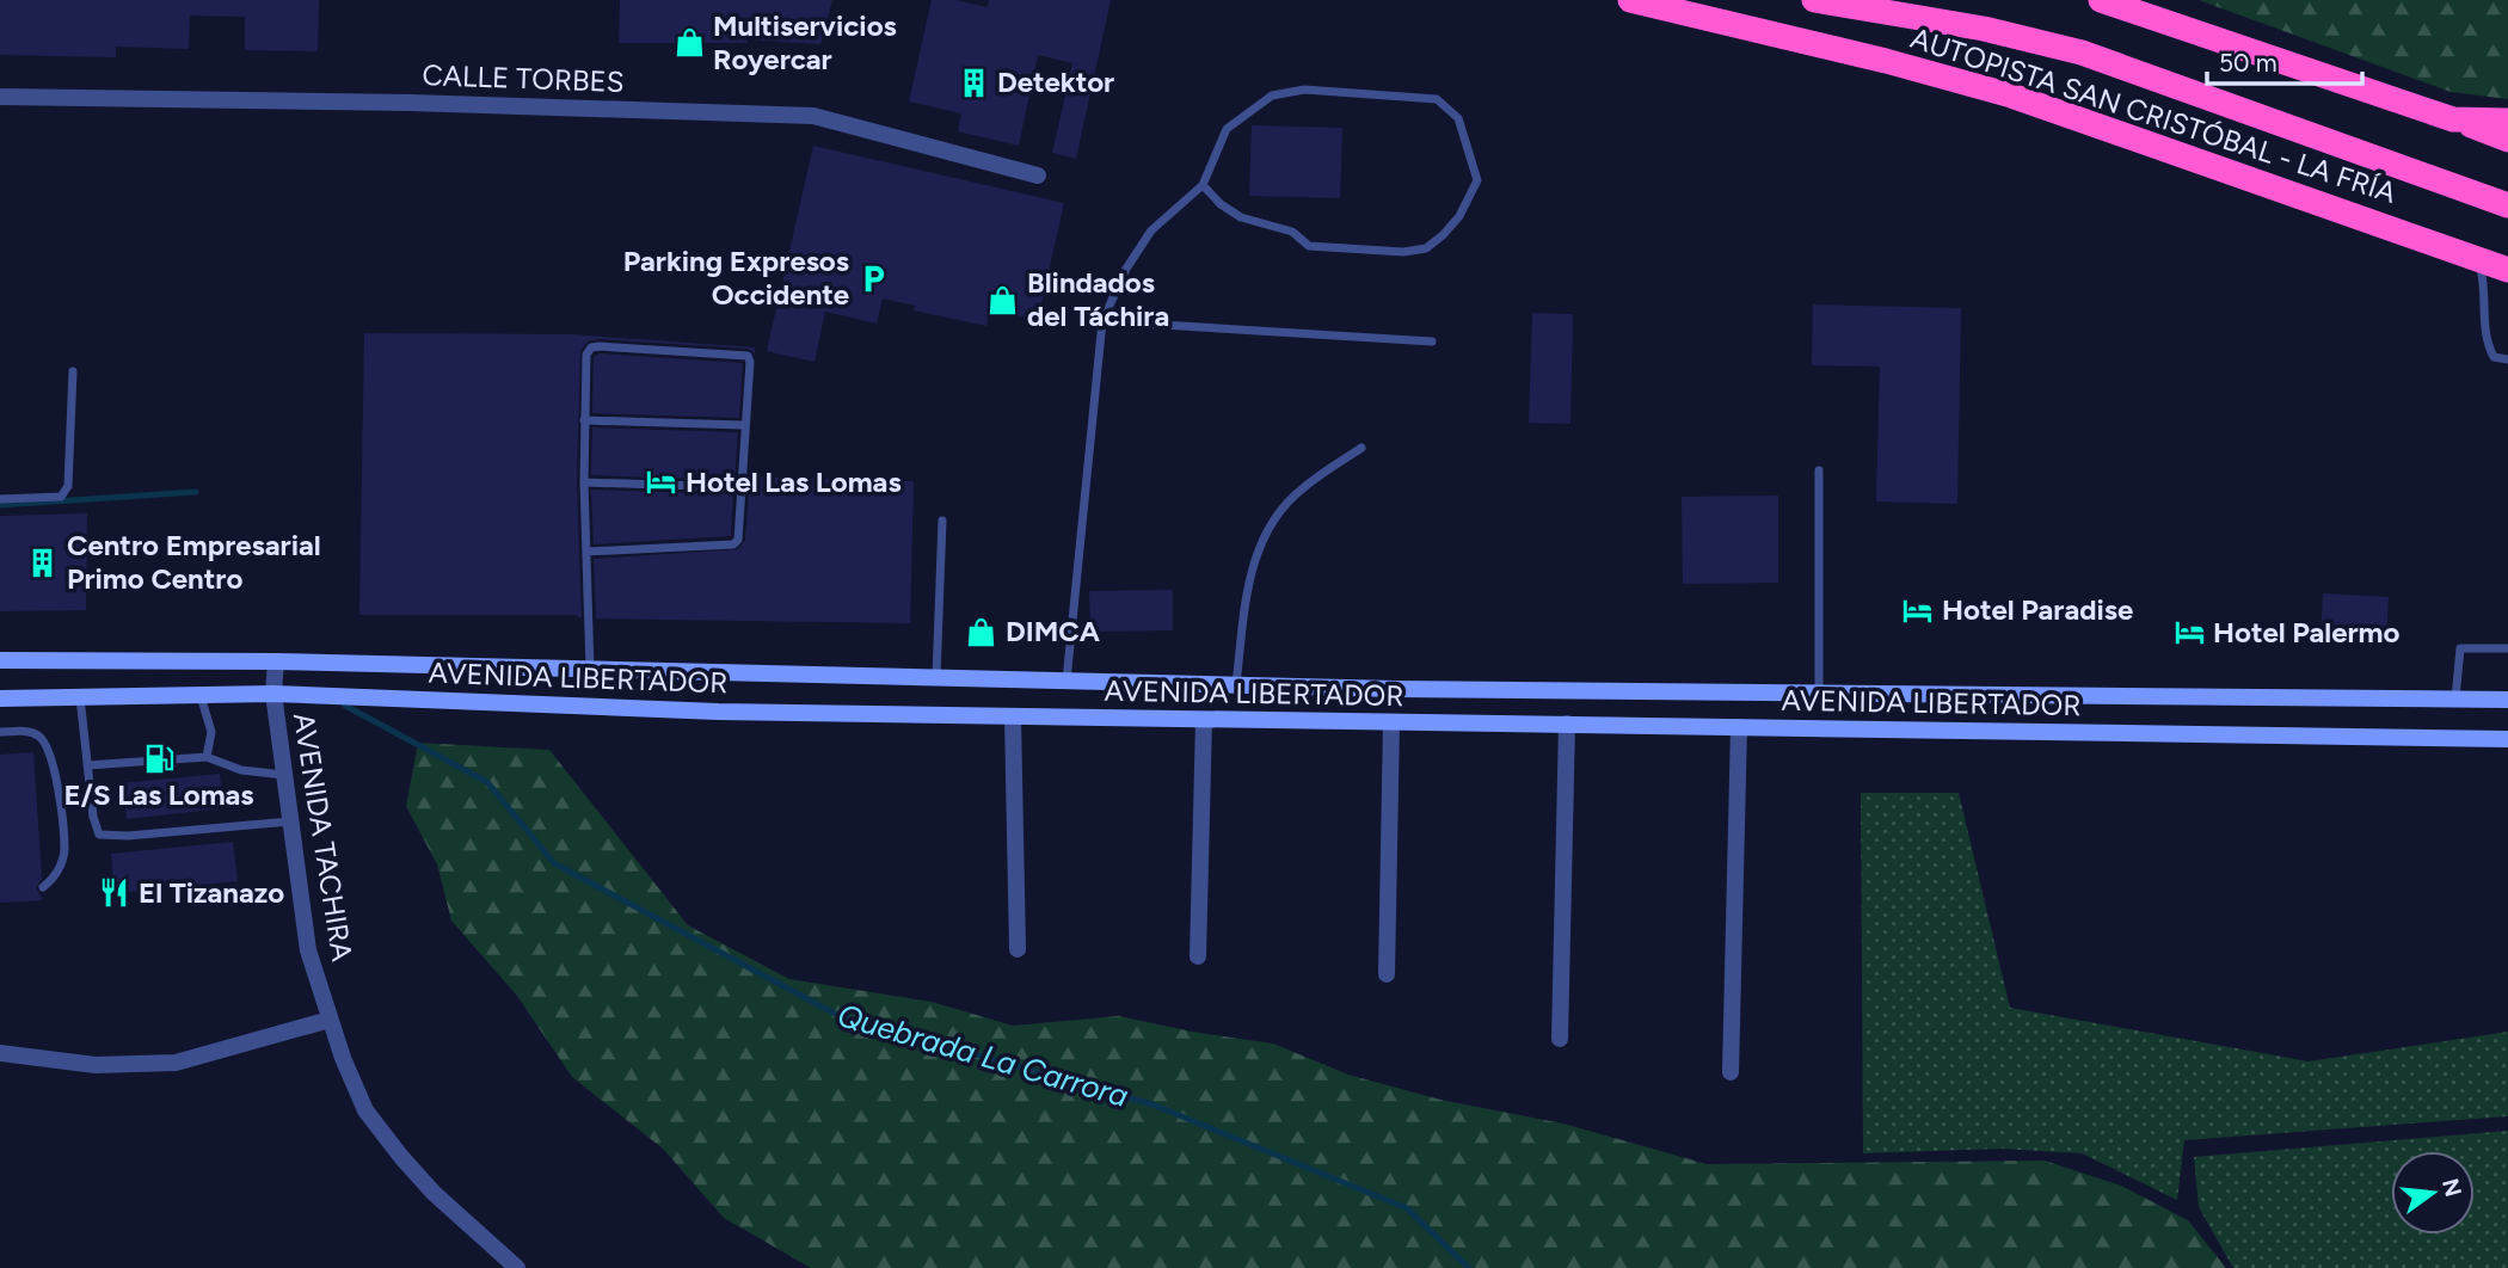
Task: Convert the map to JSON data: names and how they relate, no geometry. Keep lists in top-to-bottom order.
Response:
{
  "streets": {
    "highway": ["AUTOPISTA SAN CRISTÓBAL - LA FRÍA"],
    "main road": ["AVENIDA LIBERTADOR"],
    "street": ["CALLE TORBES", "AVENIDA TACHIRA"]
  },
  "crossings": [
    ["AVENIDA LIBERTADOR", "AVENIDA TACHIRA"]
  ],
  "water": ["Quebrada La Carrora"],
  "places": {
    "shop": ["Multiservicios Royercar", "Blindados del Táchira", "DIMCA"],
    "building": ["Detektor", "Centro Empresarial Primo Centro"],
    "parking": ["Parking Expresos Occidente"],
    "hotel": ["Hotel Las Lomas", "Hotel Paradise", "Hotel Palermo"],
    "fuel station": ["E/S Las Lomas"],
    "restaurant": ["El Tizanazo"]
  },
  "scale_bar": "50 m",
  "north": "right"
}
